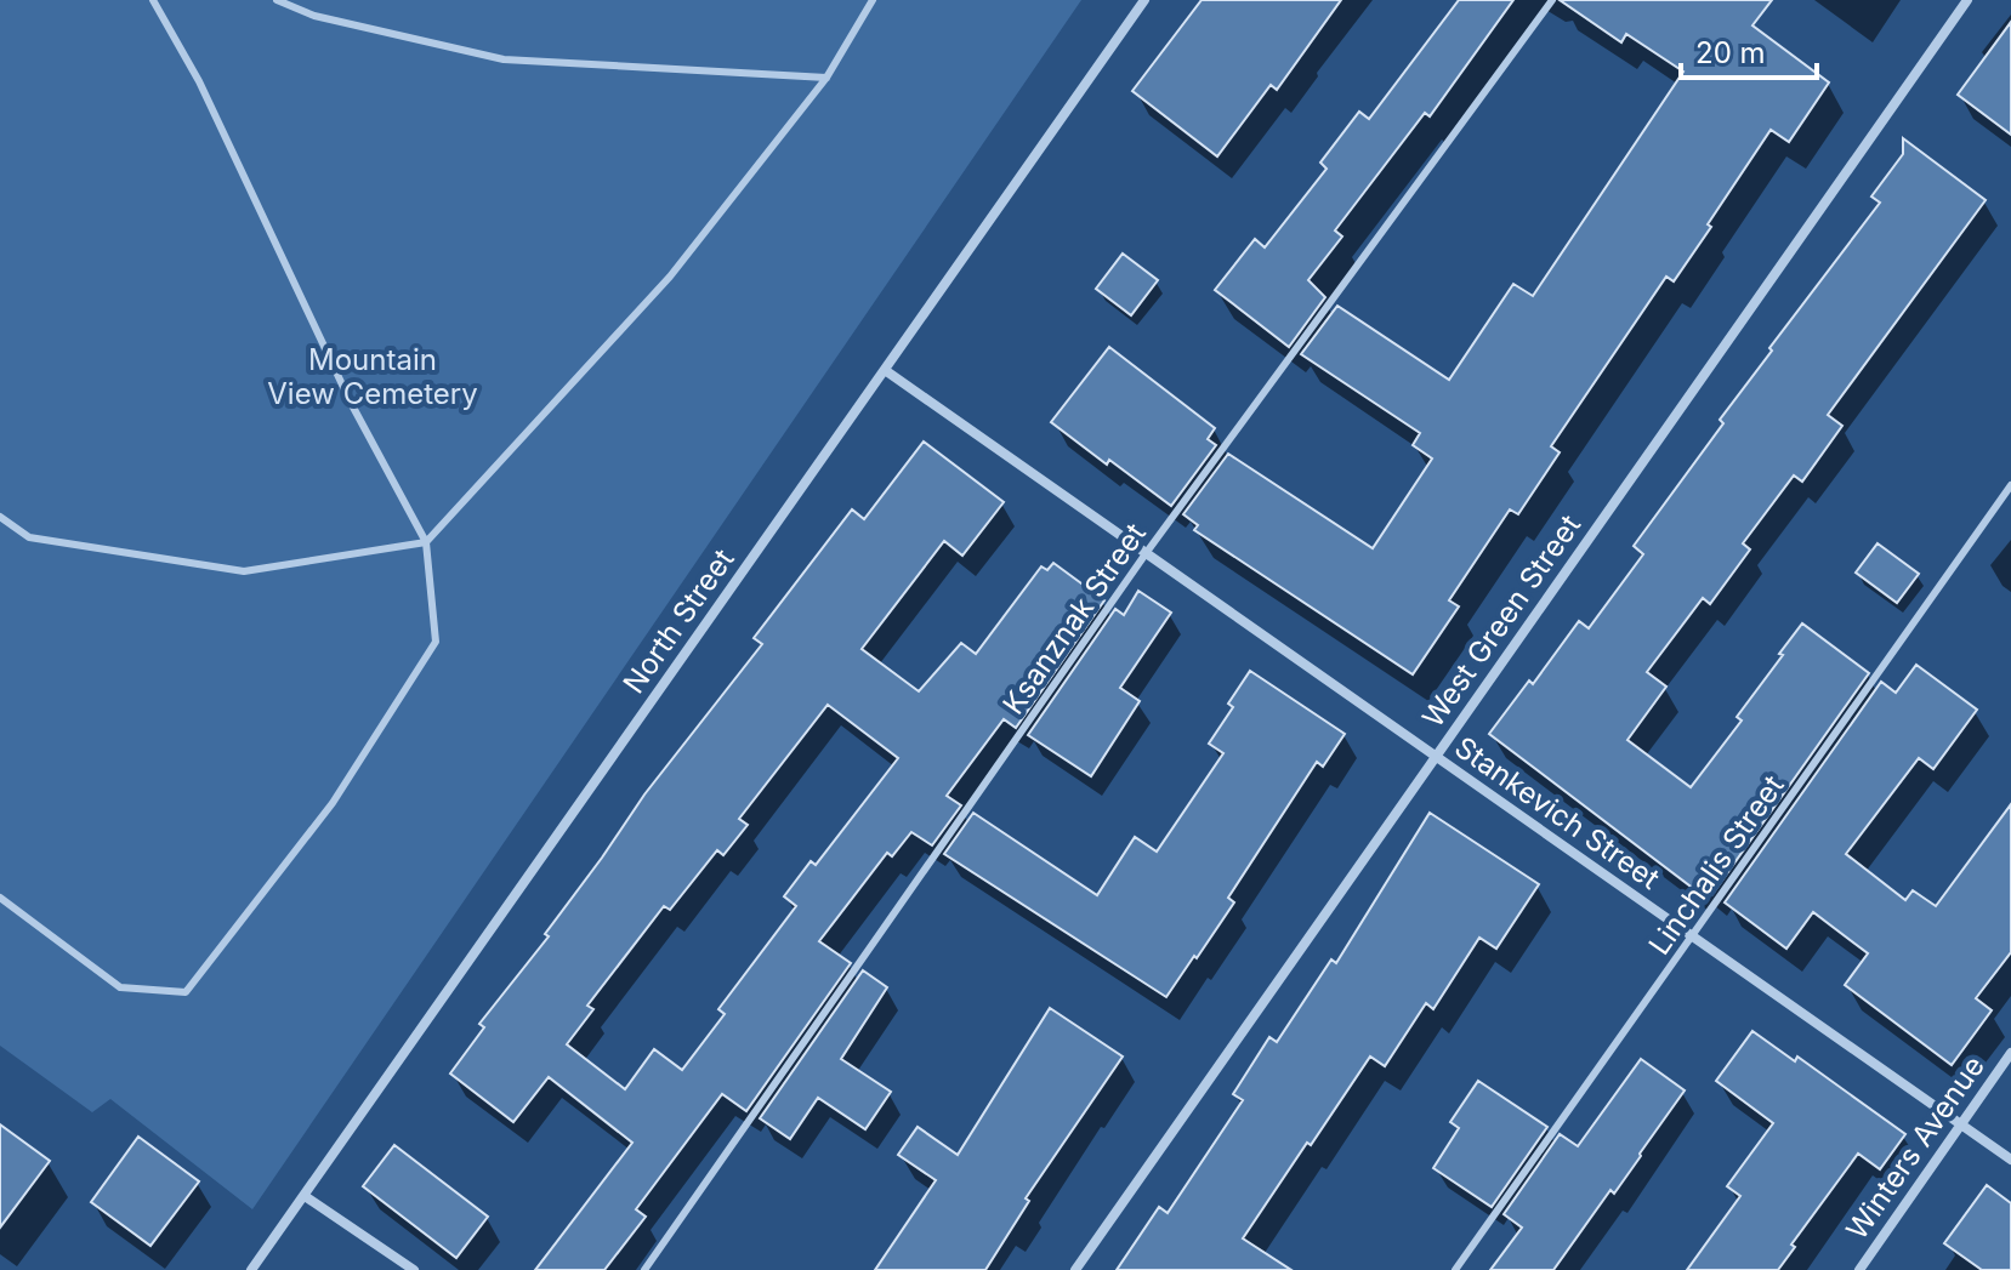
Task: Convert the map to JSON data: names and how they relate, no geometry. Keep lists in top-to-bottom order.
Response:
{
  "streets": {
    "street": [
      "North Street",
      "West Green Street",
      "Stankevich Street",
      "Winters Avenue"
    ],
    "lane": ["Ksanznak Street", "Linchalis Street"]
  },
  "crossings": [
    ["Ksanznak Street", "Stankevich Street"],
    ["North Street", "Stankevich Street"],
    ["West Green Street", "Stankevich Street"],
    ["Stankevich Street", "Linchalis Street"],
    ["Stankevich Street", "Winters Avenue"]
  ],
  "parks": ["Mountain View Cemetery"],
  "scale_bar": "20 m"
}
